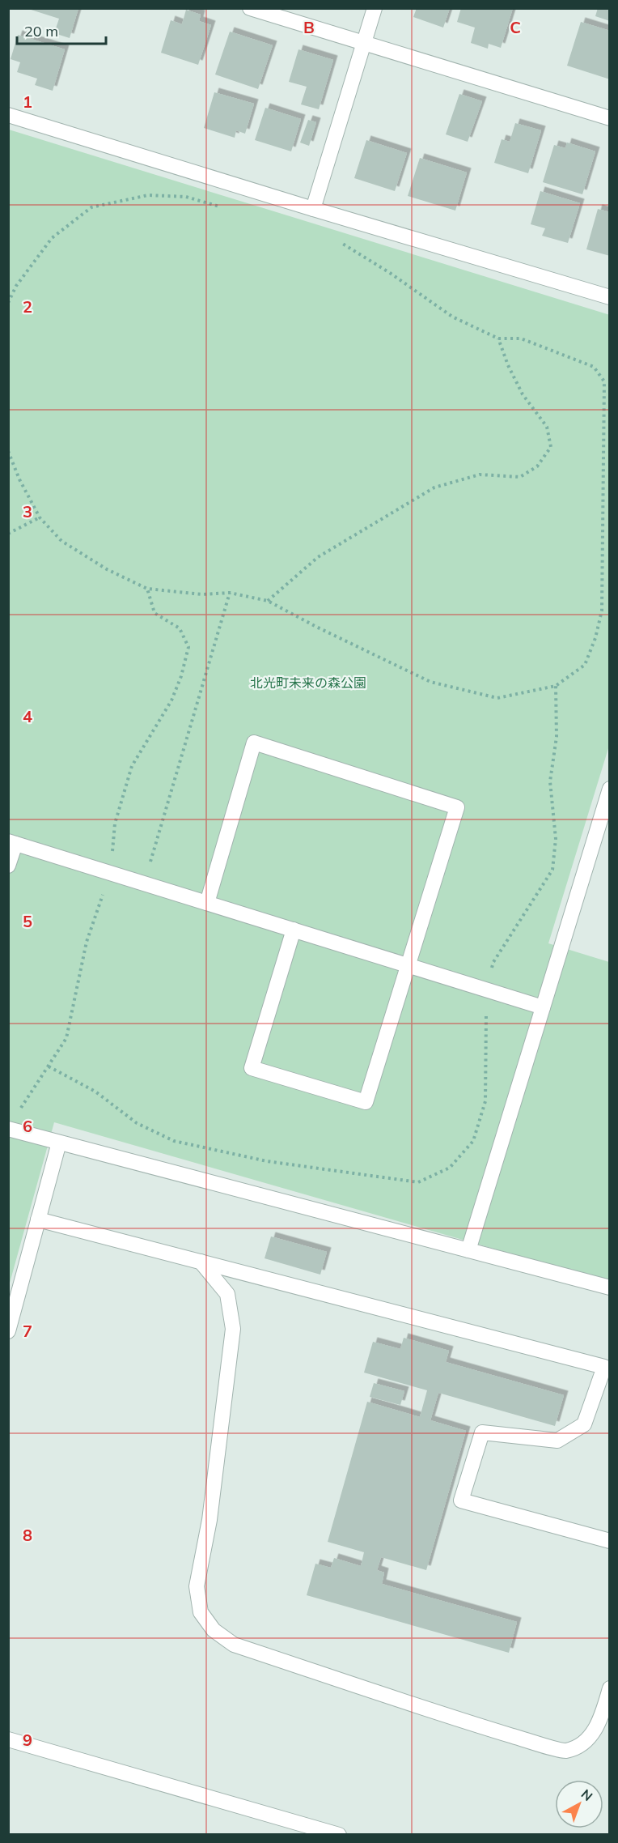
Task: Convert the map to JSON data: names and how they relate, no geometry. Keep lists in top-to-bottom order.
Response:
{
  "parks": ["北光町未来の森公園"],
  "scale_bar": "20 m",
  "north": "top right",
  "grid": {
    "columns": ["B", "C"],
    "rows": [
      "1",
      "2",
      "3",
      "4",
      "5",
      "6",
      "7",
      "8",
      "9"
    ]
  }
}
